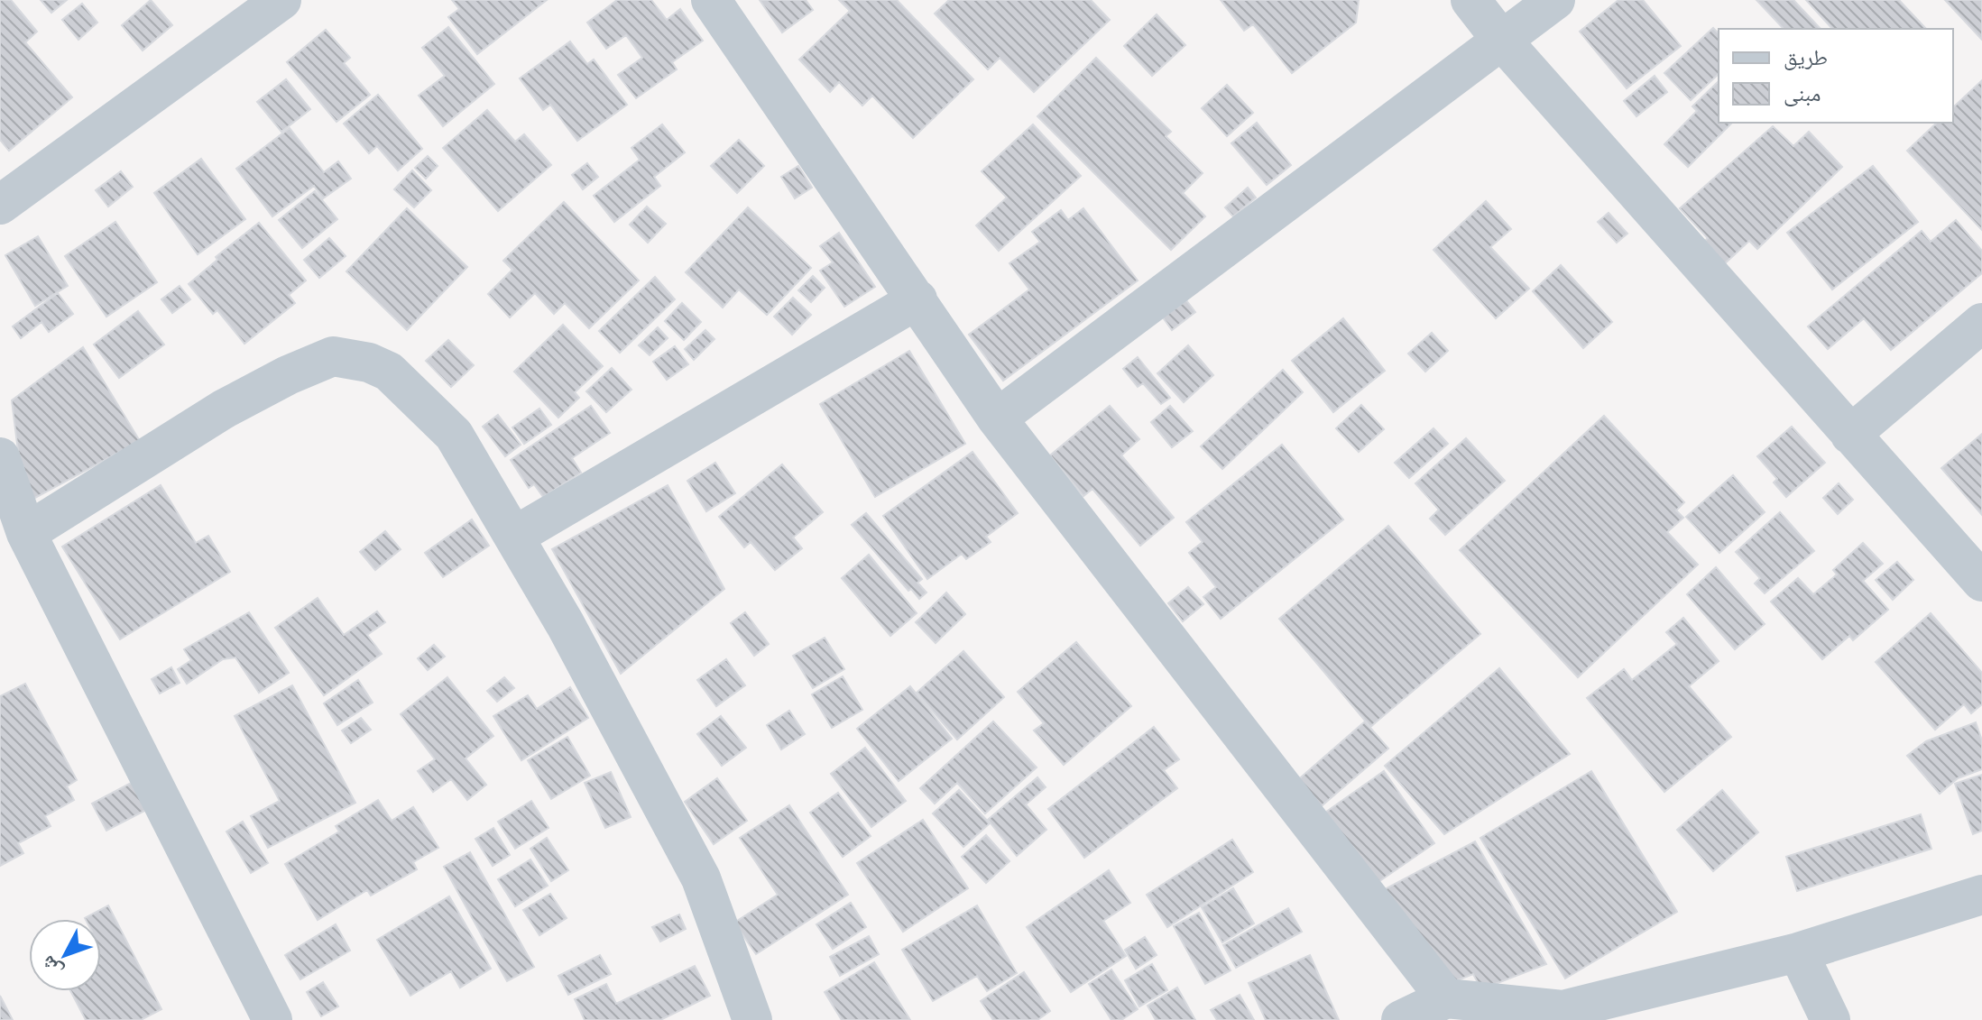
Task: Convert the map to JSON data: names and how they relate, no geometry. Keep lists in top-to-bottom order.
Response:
{
  "legend": ["طريق", "مبنى"],
  "north": "bottom left"
}
